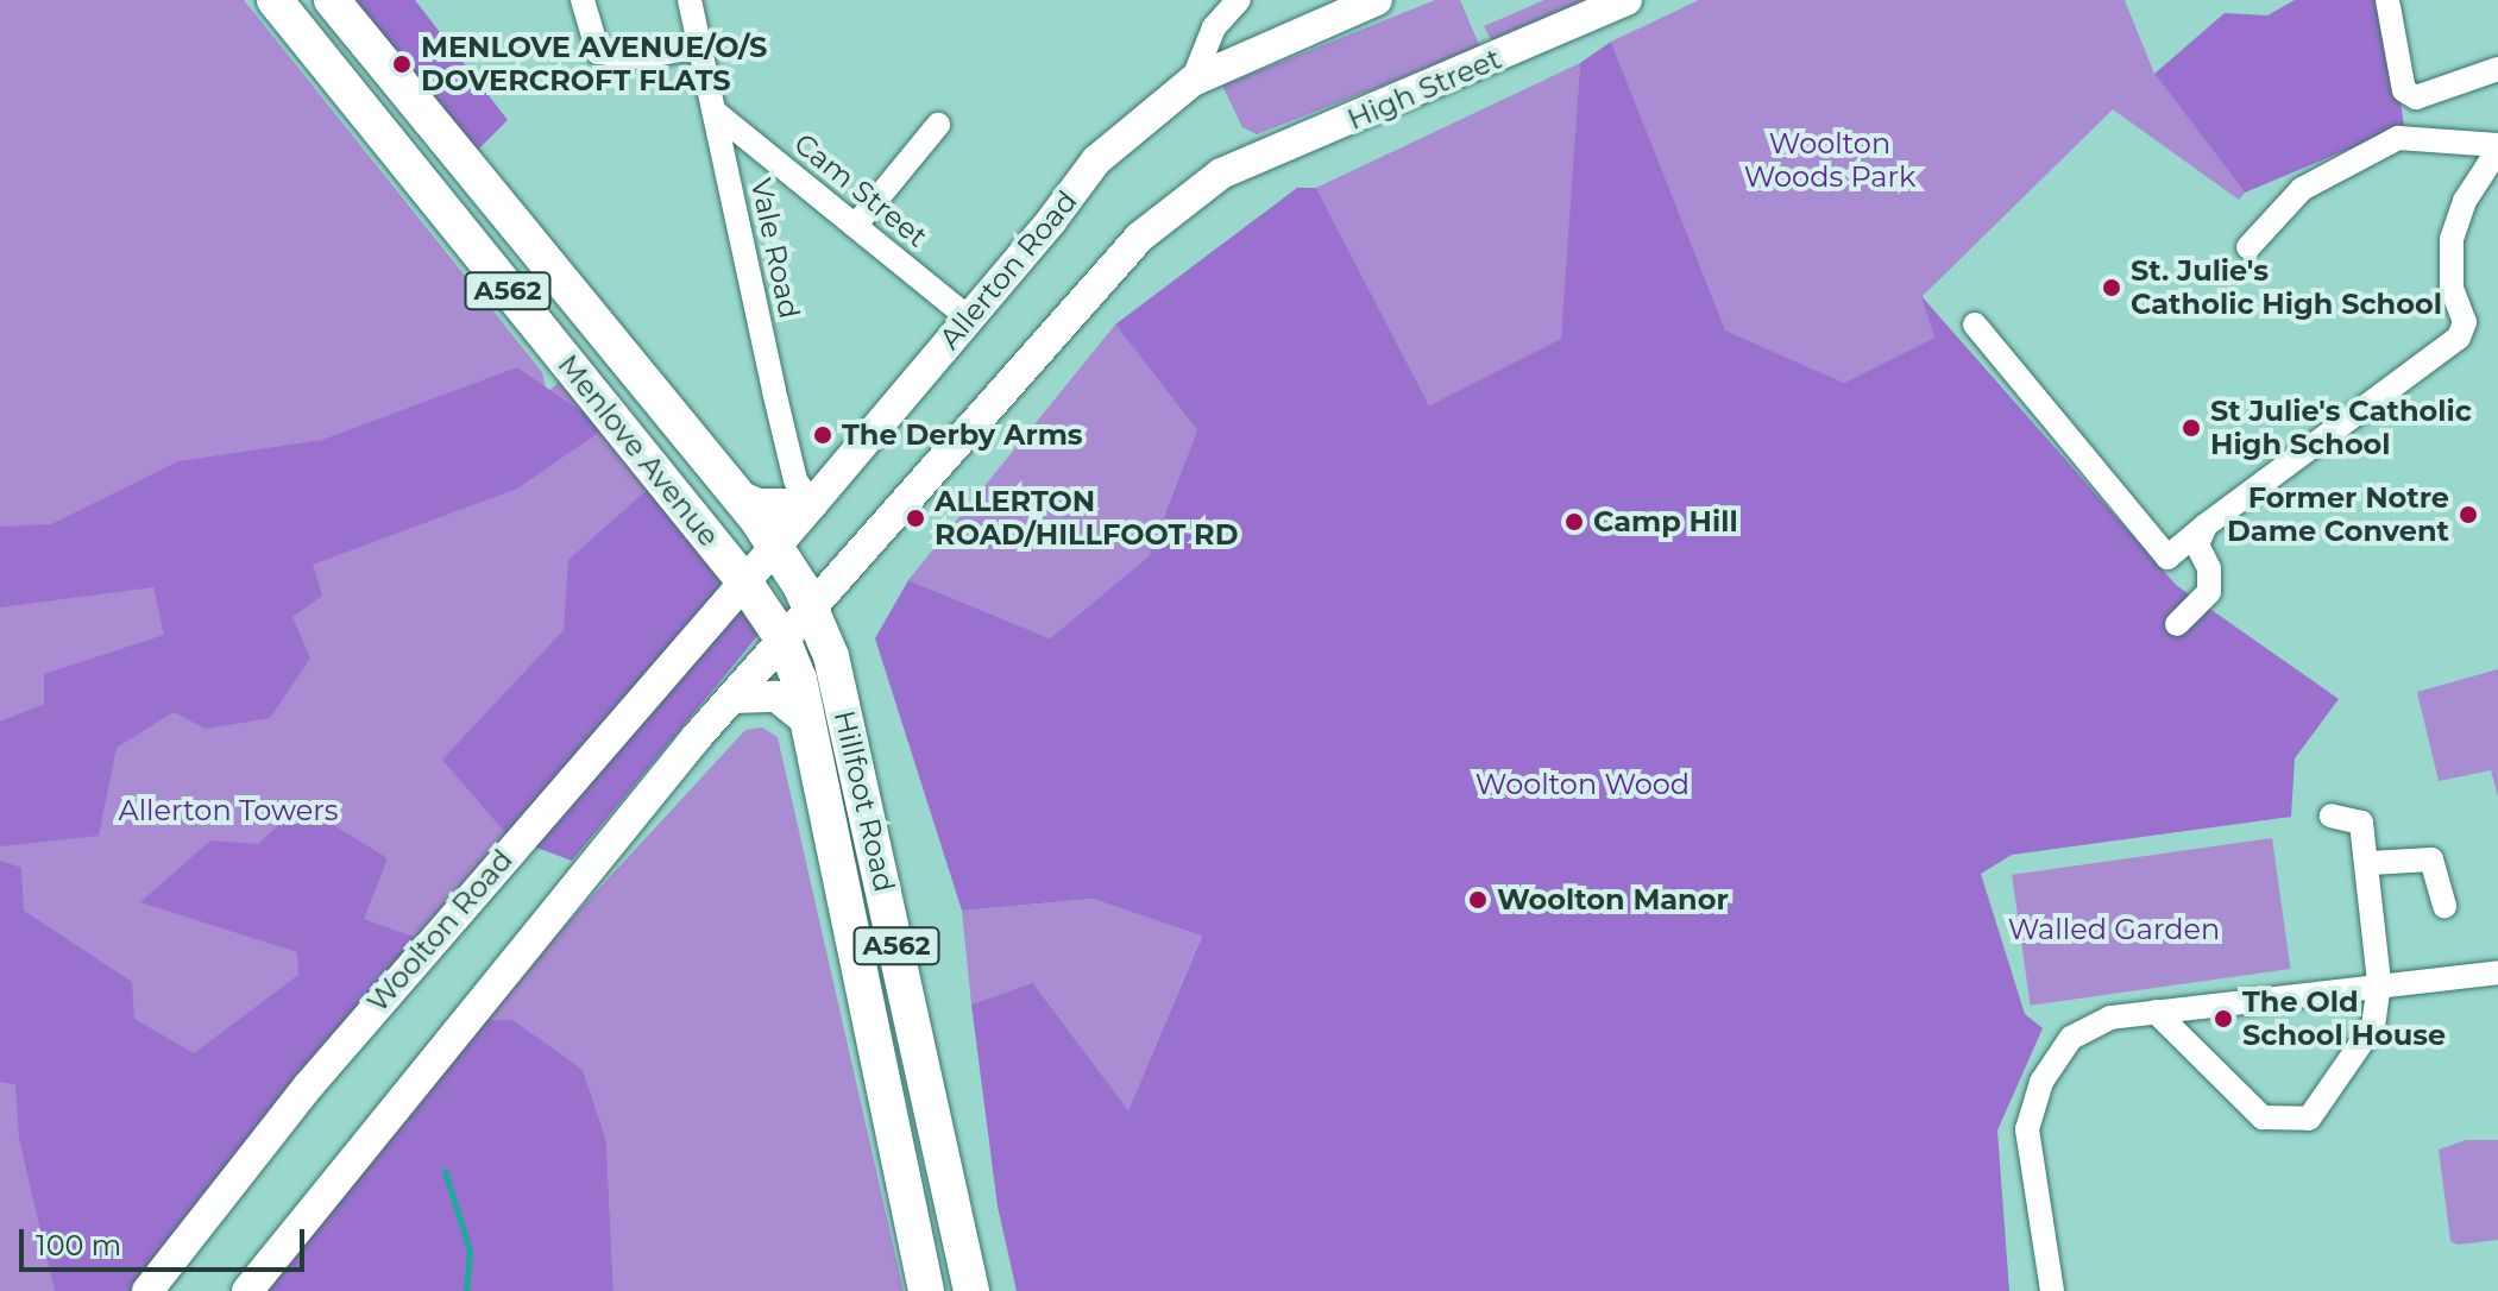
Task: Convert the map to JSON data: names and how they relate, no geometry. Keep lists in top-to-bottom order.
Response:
{
  "streets": {
    "highway": ["A562", "Menlove Avenue", "Hillfoot Road"],
    "main road": ["High Street", "Allerton Road", "Woolton Road"],
    "street": ["Cam Street", "Vale Road"]
  },
  "crossings": [
    ["High Street", "Hillfoot Road"],
    ["Cam Street", "Vale Road"],
    ["Cam Street", "Allerton Road"],
    ["Vale Road", "Allerton Road"],
    ["Allerton Road", "Menlove Avenue"],
    ["Allerton Road", "Hillfoot Road"],
    ["Allerton Road", "Woolton Road"],
    ["Menlove Avenue", "Hillfoot Road"],
    ["Menlove Avenue", "Woolton Road"],
    ["Hillfoot Road", "Woolton Road"]
  ],
  "parks": [
    "Woolton Woods Park",
    "Woolton Wood",
    "Allerton Towers",
    "Walled Garden"
  ],
  "places": [
    "MENLOVE AVENUE/O/S DOVERCROFT FLATS",
    "St. Julie's Catholic High School",
    "St Julie's Catholic High School",
    "The Derby Arms",
    "Former Notre Dame Convent",
    "ALLERTON ROAD/HILLFOOT RD",
    "Camp Hill",
    "Woolton Manor",
    "The Old School House"
  ],
  "scale_bar": "100 m"
}
